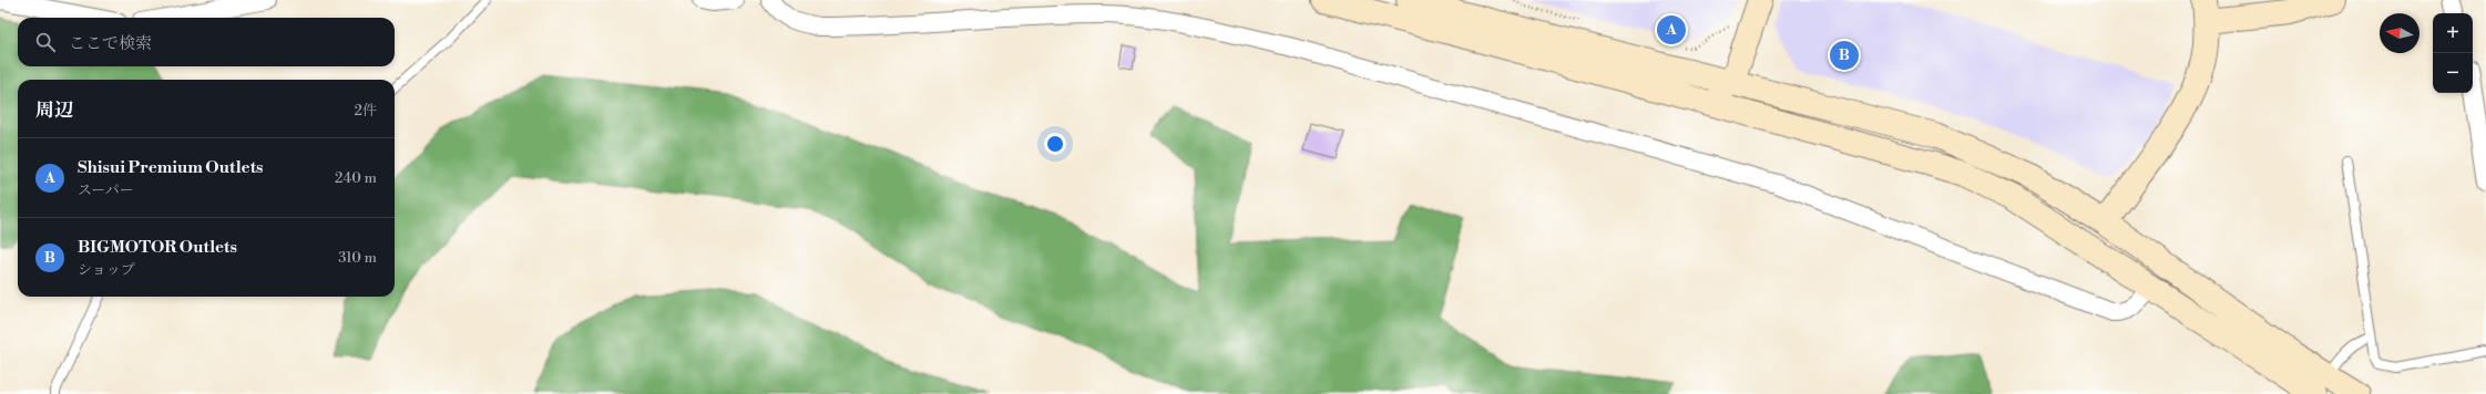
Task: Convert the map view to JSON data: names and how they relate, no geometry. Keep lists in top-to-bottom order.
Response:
{
  "north": "left",
  "page": {
    "map_buttons": ["+", "−"],
    "pins": ["A", "B"],
    "search": "ここで検索",
    "heading": ["周辺", "2件"],
    "list": [
      {
        "mark": "A",
        "name": "Shisui Premium Outlets",
        "note": "スーパー",
        "value": "240 m"
      },
      {
        "mark": "B",
        "name": "BIGMOTOR Outlets",
        "note": "ショップ",
        "value": "310 m"
      }
    ]
  }
}
